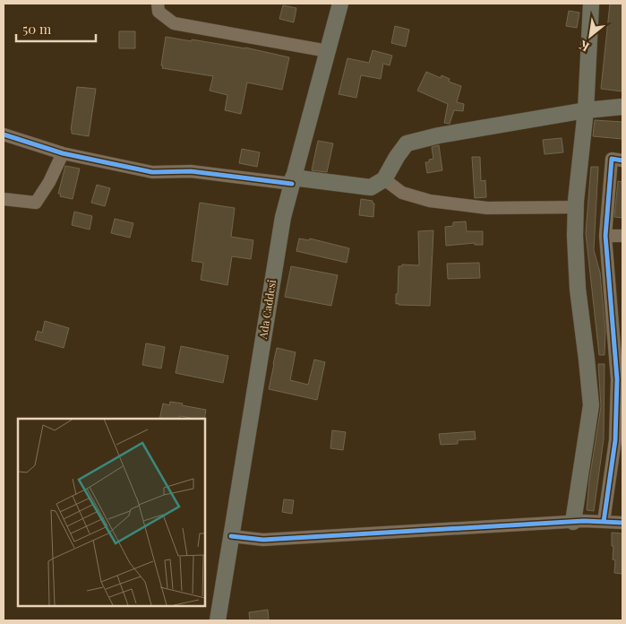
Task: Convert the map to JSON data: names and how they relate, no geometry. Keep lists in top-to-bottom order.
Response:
{
  "streets": {
    "main road": ["Ada Caddesi"]
  },
  "scale_bar": "50 m",
  "north": "bottom left"
}
